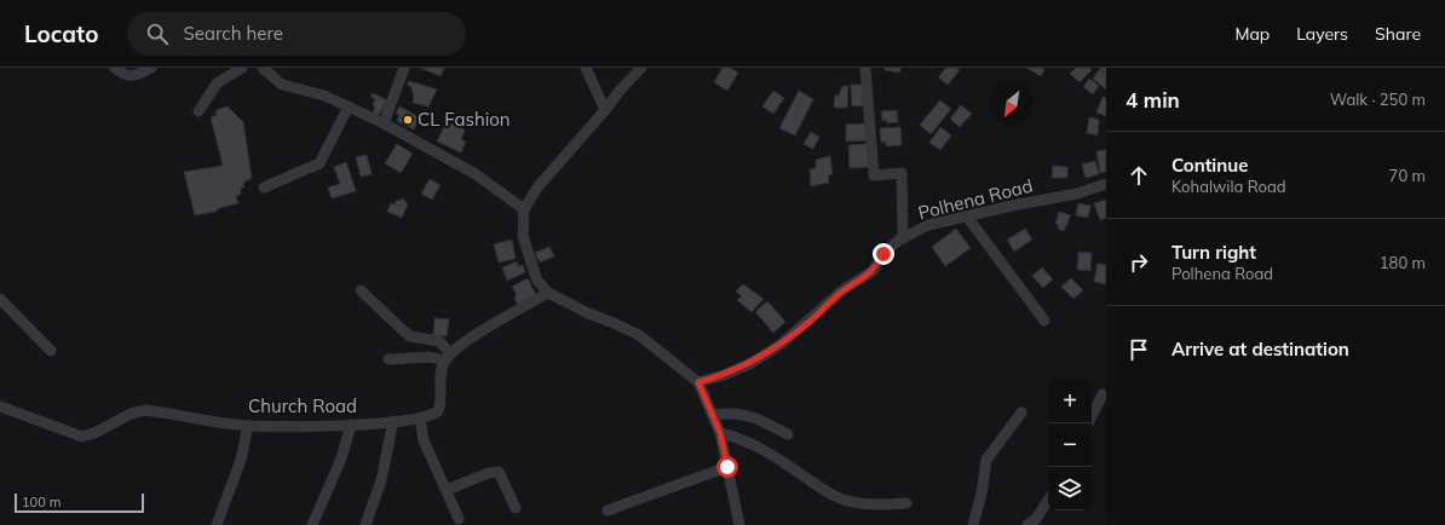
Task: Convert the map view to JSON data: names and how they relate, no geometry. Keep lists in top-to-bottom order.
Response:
{
  "streets": {
    "street": ["Polhena Road", "Church Road"]
  },
  "places": ["CL Fashion"],
  "scale_bar": "100 m",
  "north": "bottom left",
  "page": {
    "header": "Locato",
    "search": "Search here",
    "nav": ["Map", "Layers", "Share"],
    "heading": ["4 min", "Walk · 250 m"],
    "list": [
      ["Continue", "Kohalwila Road", "70 m"],
      ["Turn right", "Polhena Road", "180 m"],
      "Arrive at destination"
    ],
    "map_buttons": ["+", "−"],
    "scale": "100 m"
  }
}
